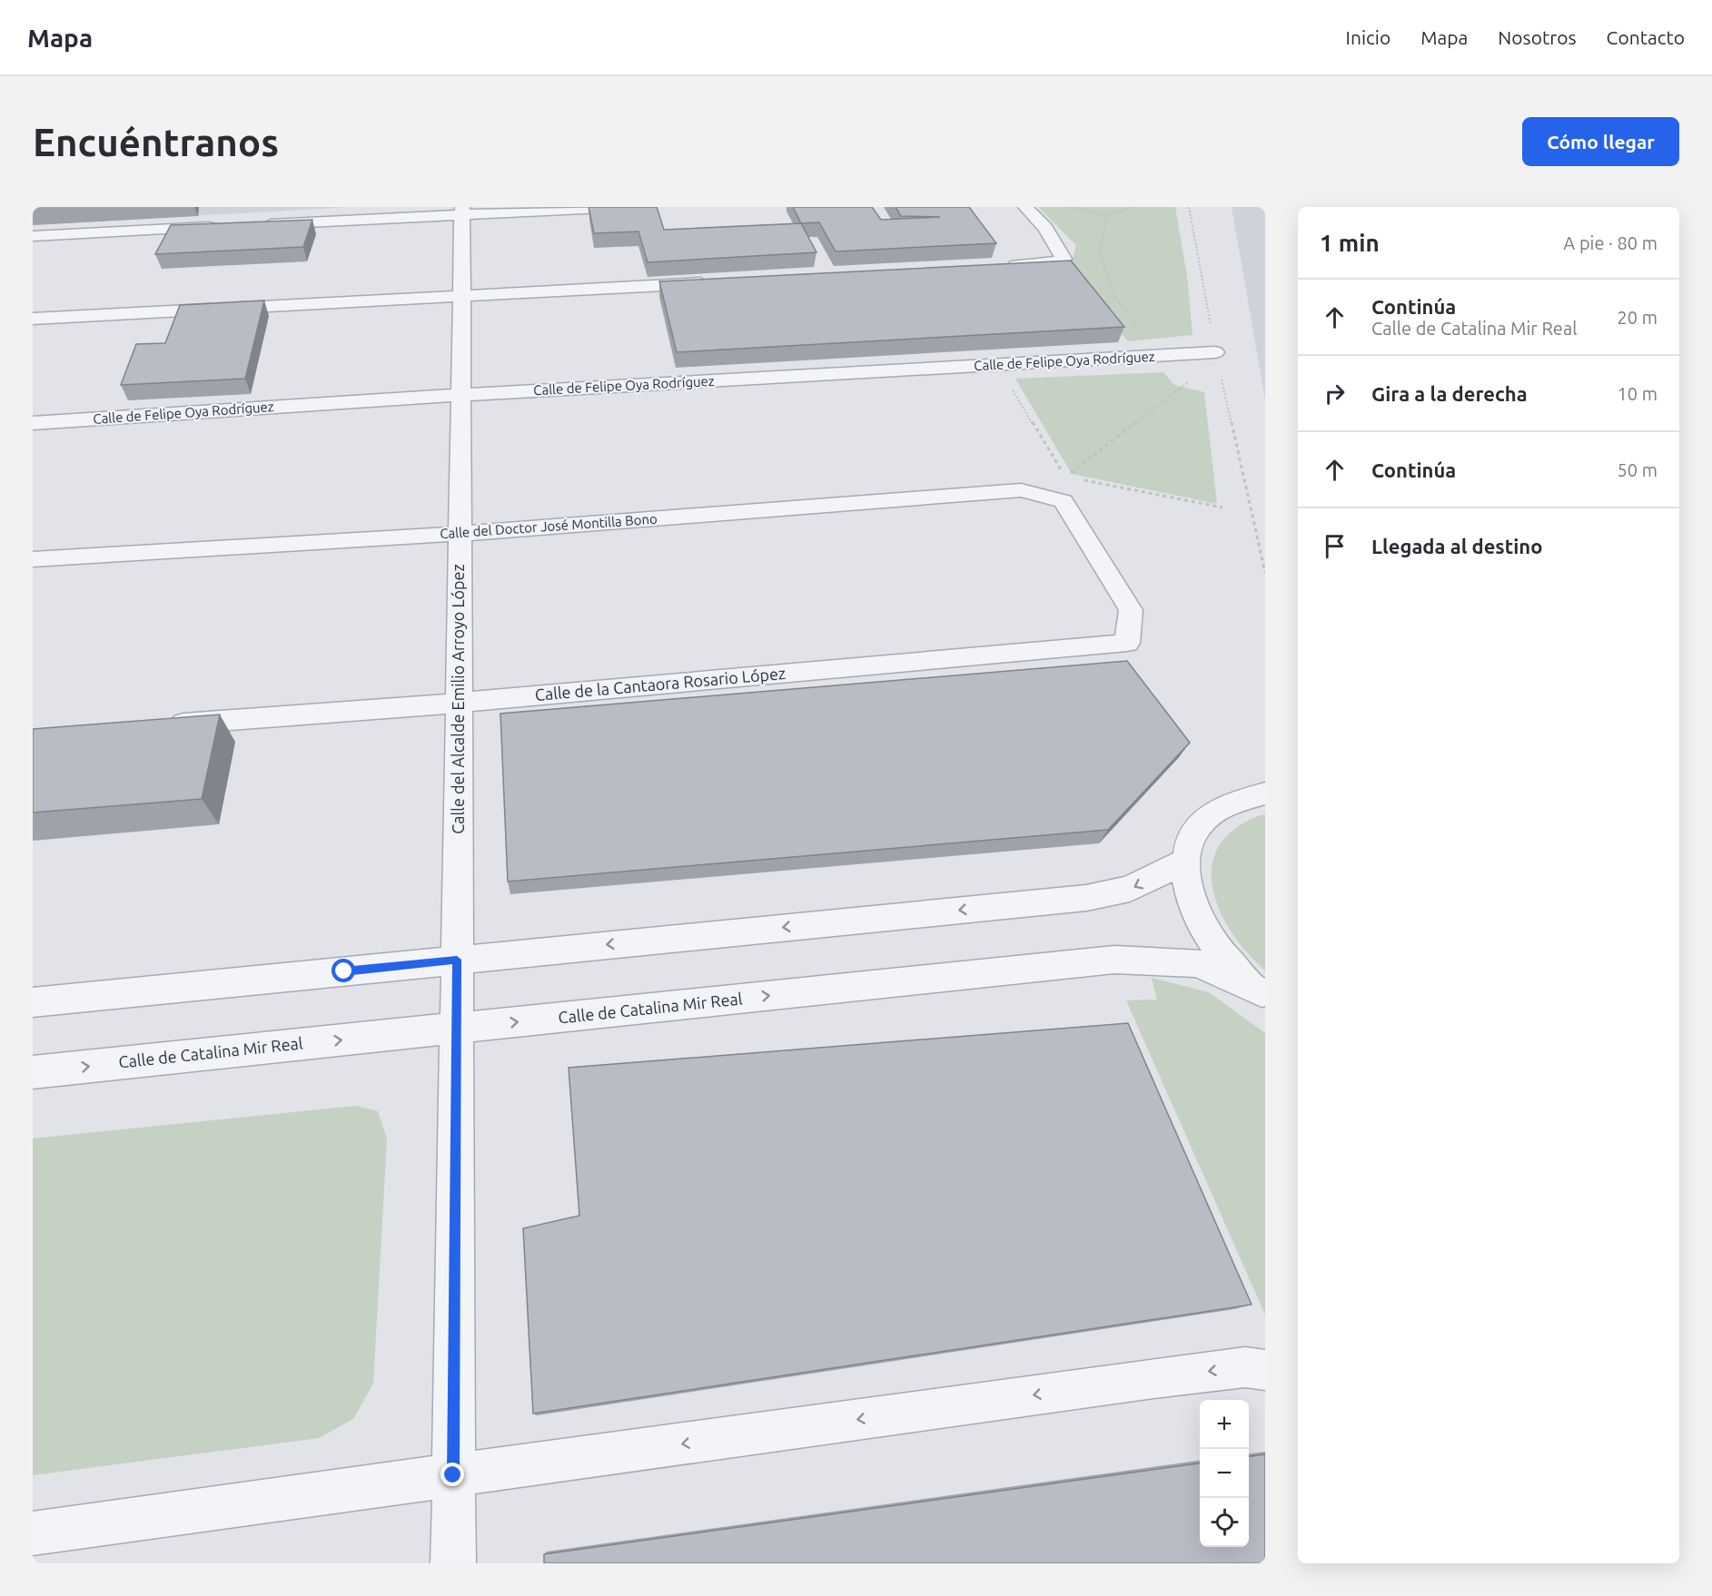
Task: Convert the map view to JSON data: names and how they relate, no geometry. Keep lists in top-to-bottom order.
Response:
{
  "streets": {
    "street": [
      "Calle de Felipe Oya Rodríguez",
      "Calle del Doctor José Montilla Bono",
      "Calle de la Cantaora Rosario López",
      "Calle del Alcalde Emilio Arroyo López",
      "Calle de Catalina Mir Real"
    ]
  },
  "crossings": [
    ["Calle de Felipe Oya Rodríguez", "Calle del Alcalde Emilio Arroyo López"],
    ["Calle del Doctor José Montilla Bono", "Calle de la Cantaora Rosario López"],
    ["Calle del Doctor José Montilla Bono", "Calle del Alcalde Emilio Arroyo López"],
    ["Calle de la Cantaora Rosario López", "Calle del Alcalde Emilio Arroyo López"],
    ["Calle del Alcalde Emilio Arroyo López", "Calle de Catalina Mir Real"]
  ],
  "page": {
    "header": "Mapa",
    "nav": [
      "Inicio",
      "Mapa",
      "Nosotros",
      "Contacto"
    ],
    "buttons": "Cómo llegar",
    "title": "Encuéntranos",
    "heading": ["1 min", "A pie · 80 m"],
    "list": [
      ["Continúa", "Calle de Catalina Mir Real", "20 m"],
      ["Gira a la derecha", "10 m"],
      ["Continúa", "50 m"],
      "Llegada al destino"
    ],
    "map_buttons": ["+", "−"]
  }
}
